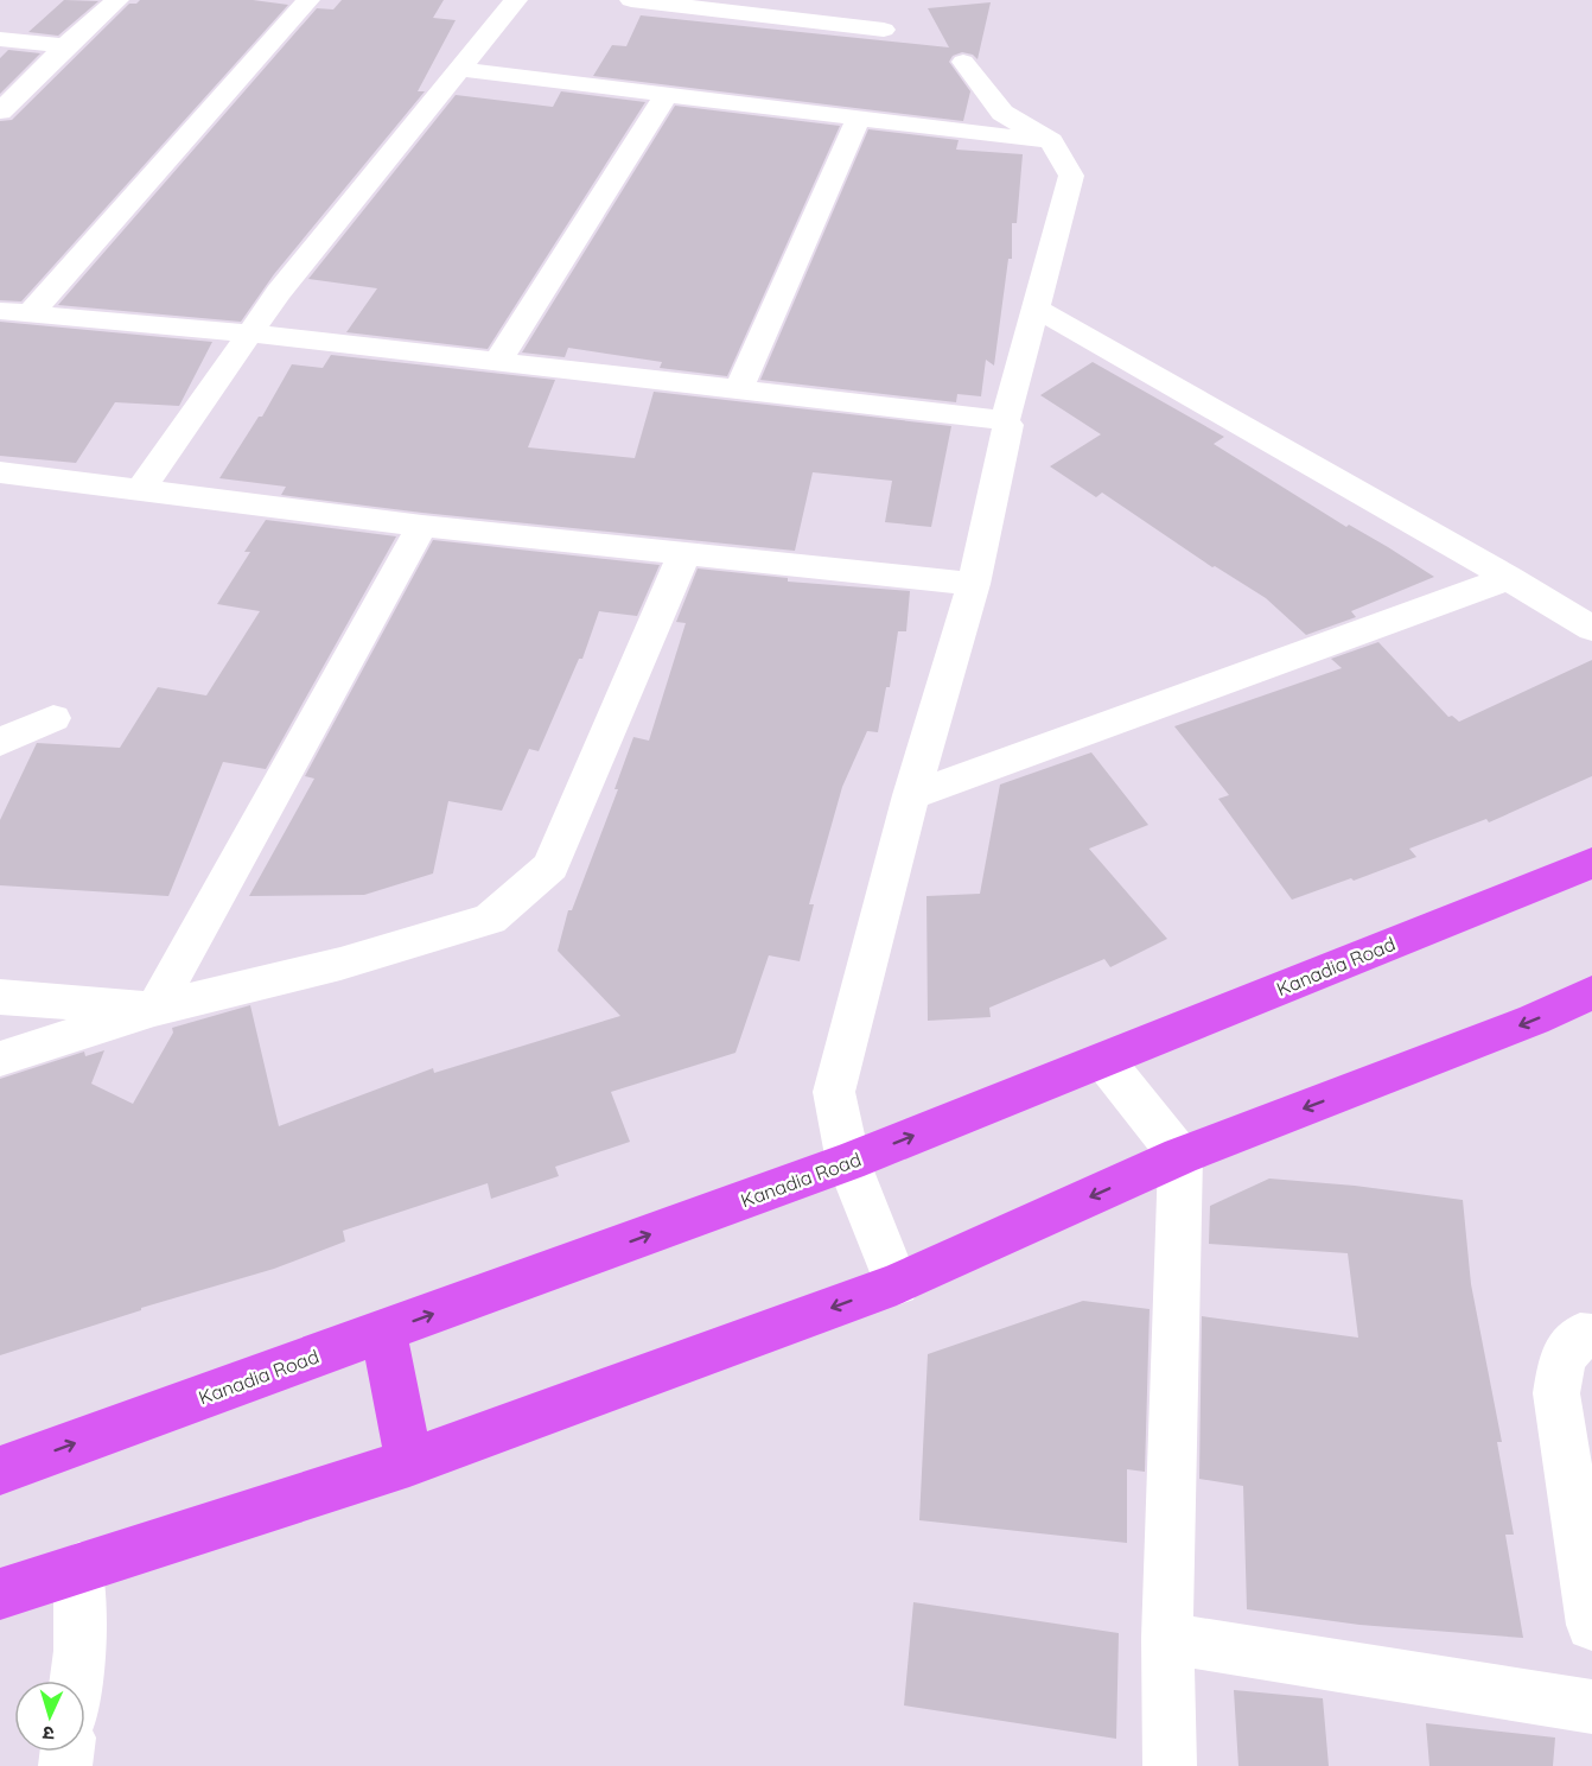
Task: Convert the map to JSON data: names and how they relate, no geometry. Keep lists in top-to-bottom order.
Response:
{
  "streets": {
    "main road": ["Kanadia Road"]
  },
  "north": "bottom"
}
